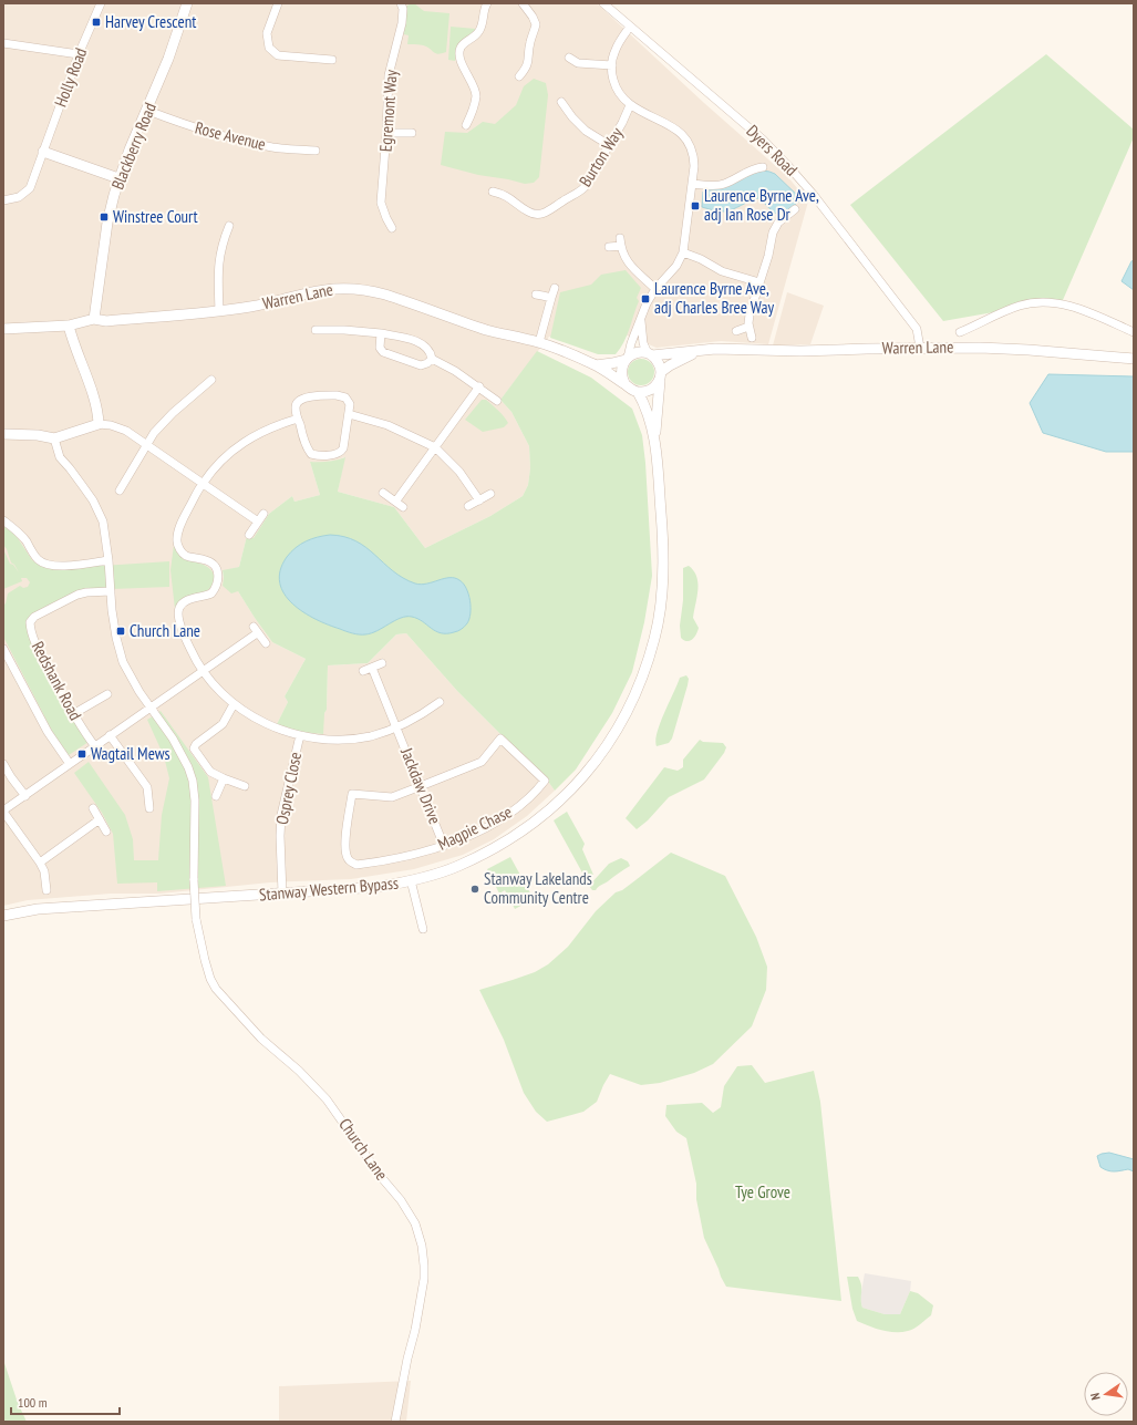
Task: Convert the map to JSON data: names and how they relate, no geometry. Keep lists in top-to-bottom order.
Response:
{
  "streets": {
    "street": [
      "Holly Road",
      "Egremont Way",
      "Rose Avenue",
      "Blackberry Road",
      "Dyers Road",
      "Burton Way",
      "Warren Lane",
      "Redshank Road",
      "Jackdaw Drive",
      "Osprey Close",
      "Magpie Chase",
      "Stanway Western Bypass",
      "Church Lane"
    ]
  },
  "crossings": [
    ["Rose Avenue", "Blackberry Road"],
    ["Blackberry Road", "Warren Lane"],
    ["Dyers Road", "Warren Lane"],
    ["Warren Lane", "Stanway Western Bypass"],
    ["Jackdaw Drive", "Magpie Chase"],
    ["Osprey Close", "Stanway Western Bypass"]
  ],
  "parks": ["Tye Grove"],
  "places": {
    "transit": [
      "Harvey Crescent",
      "Laurence Byrne Ave, adj Ian Rose Dr",
      "Winstree Court",
      "Laurence Byrne Ave, adj Charles Bree Way",
      "Church Lane",
      "Wagtail Mews"
    ],
    "other": ["Stanway Lakelands Community Centre"]
  },
  "scale_bar": "100 m",
  "north": "left"
}
